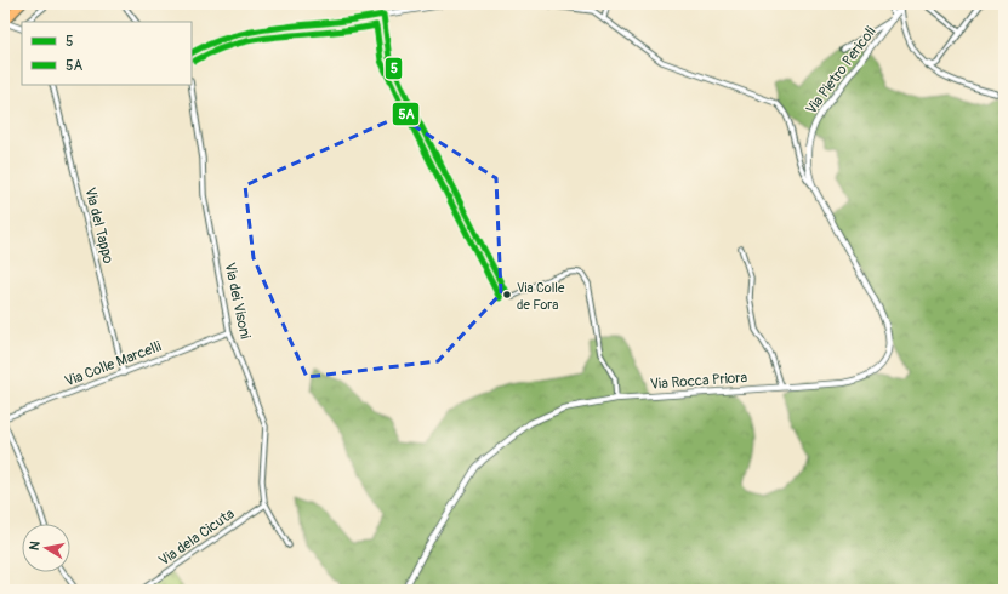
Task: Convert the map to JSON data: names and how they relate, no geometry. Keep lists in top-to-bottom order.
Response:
{
  "streets": {
    "street": [
      "Via Pietro Pericoli",
      "Via del Tappo",
      "Via dei Visoni",
      "Via Colle Marcelli",
      "Via Rocca Priora",
      "Via dela Cicuta"
    ]
  },
  "crossings": [
    ["Via Pietro Pericoli", "Via Rocca Priora"],
    ["Via del Tappo", "Via Colle Marcelli"],
    ["Via dei Visoni", "Via Colle Marcelli"],
    ["Via dei Visoni", "Via dela Cicuta"]
  ],
  "places": ["Via Colle de Fora"],
  "lines": ["transit line 5", "transit line 5A"],
  "legend": ["5", "5A"],
  "north": "left"
}
